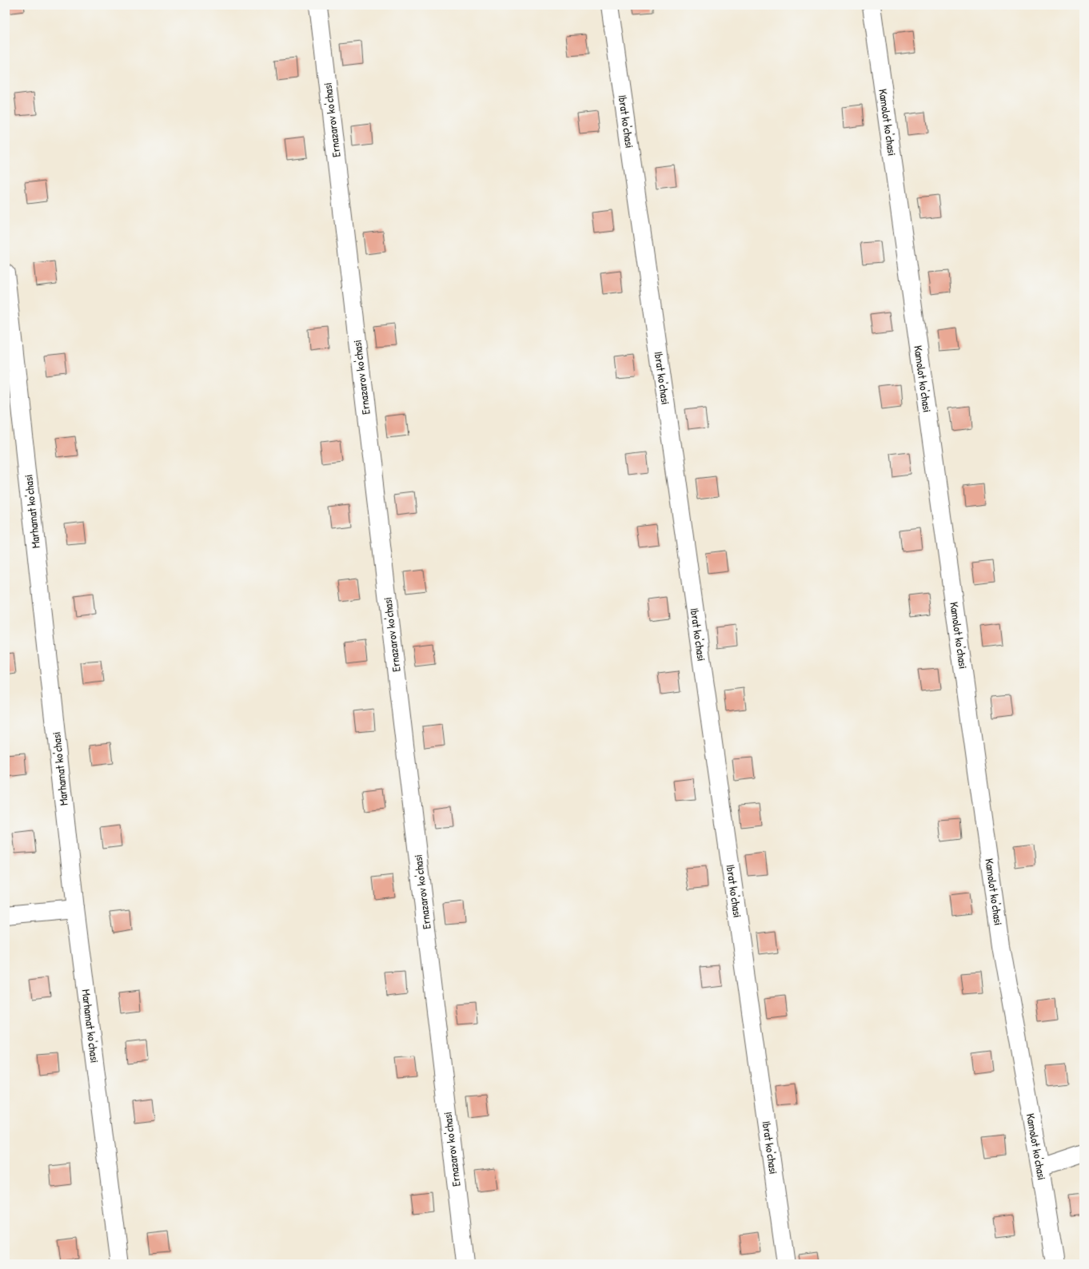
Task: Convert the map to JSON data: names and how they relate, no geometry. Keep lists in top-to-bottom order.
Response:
{
  "streets": {
    "street": [
      "Ernazarov ko'chasi",
      "Ibrat ko'chasi",
      "Kamolot ko'chasi",
      "Marhamat ko'chasi"
    ]
  }
}
